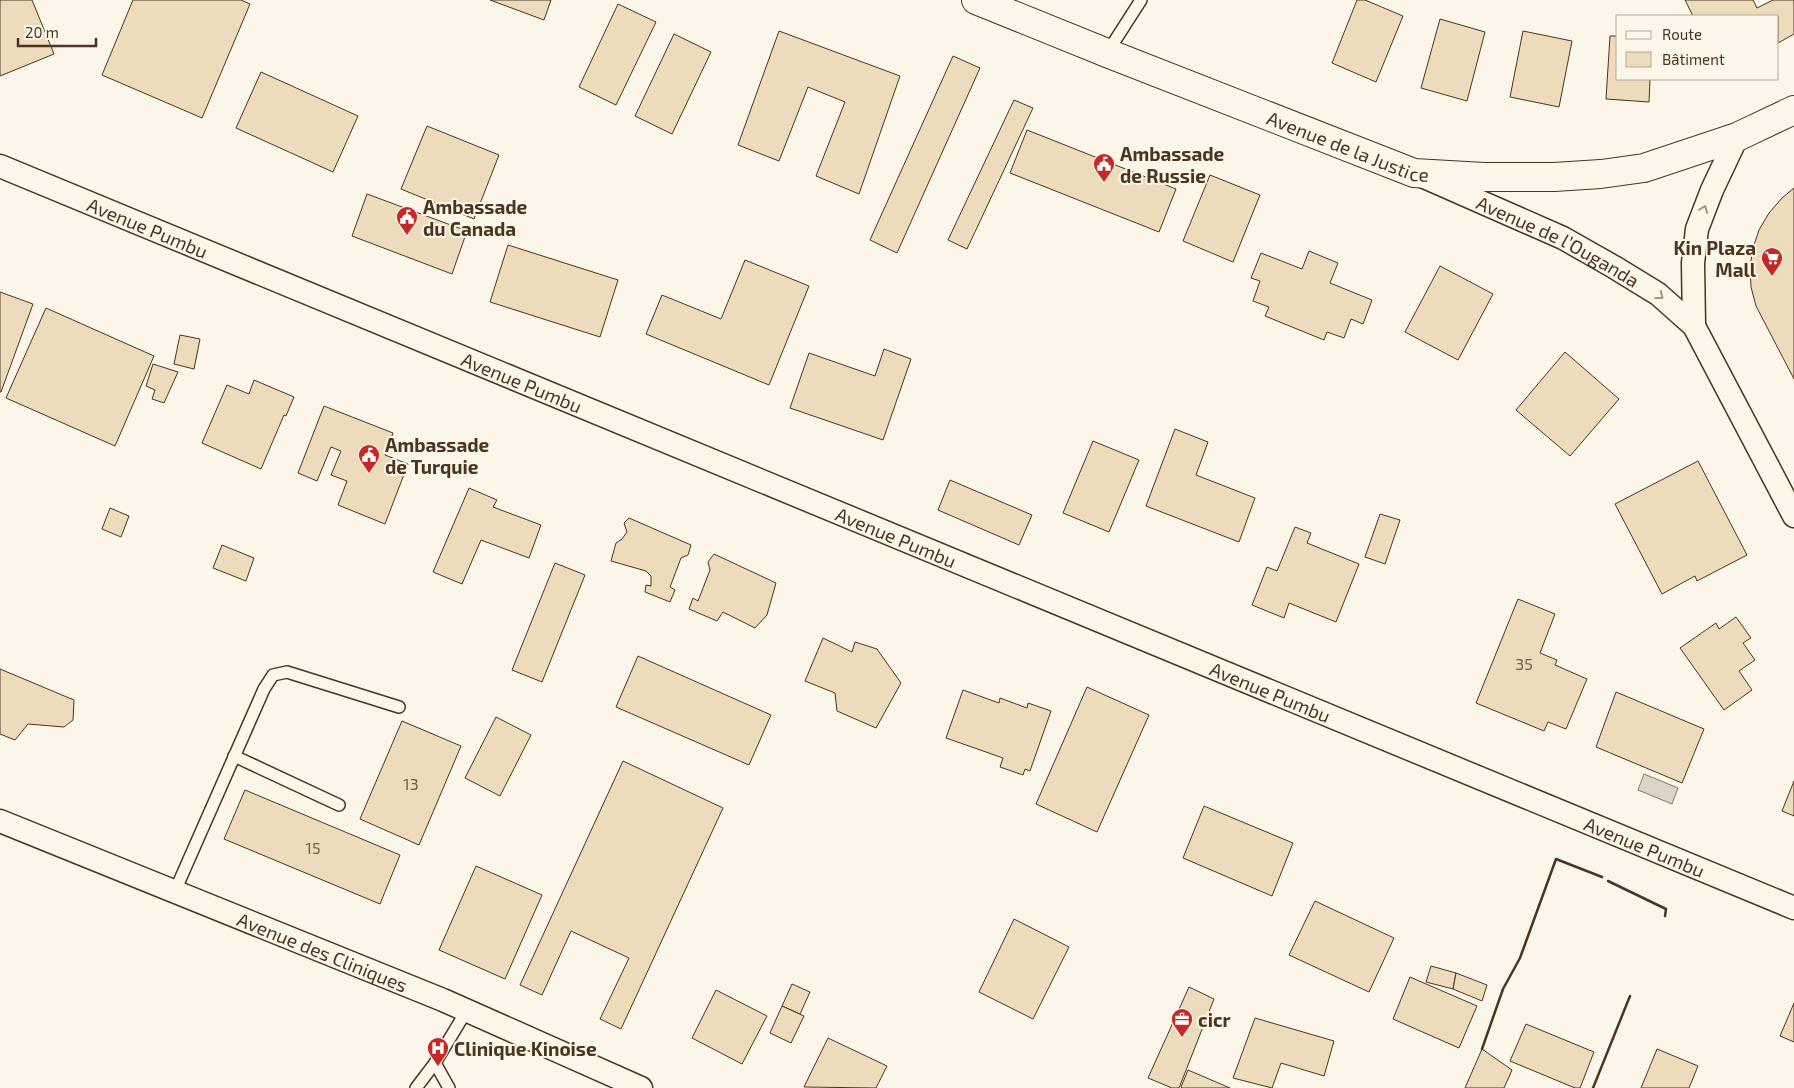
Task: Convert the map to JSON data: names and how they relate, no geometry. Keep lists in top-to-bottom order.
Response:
{
  "streets": {
    "main road": ["Avenue de la Justice"],
    "street": ["Avenue Pumbu", "Avenue de l’Ouganda", "Avenue des Cliniques"]
  },
  "crossings": [
    ["Avenue de la Justice", "Avenue de l’Ouganda"]
  ],
  "places": {
    "public building": ["Ambassade de Russie", "Ambassade du Canada", "Ambassade de Turquie"],
    "supermarket": ["Kin Plaza Mall"],
    "office": ["cicr"],
    "hospital": ["Clinique Kinoise"]
  },
  "house_numbers": ["35", "13", "15"],
  "legend": ["Route", "Bâtiment"],
  "scale_bar": "20 m"
}
